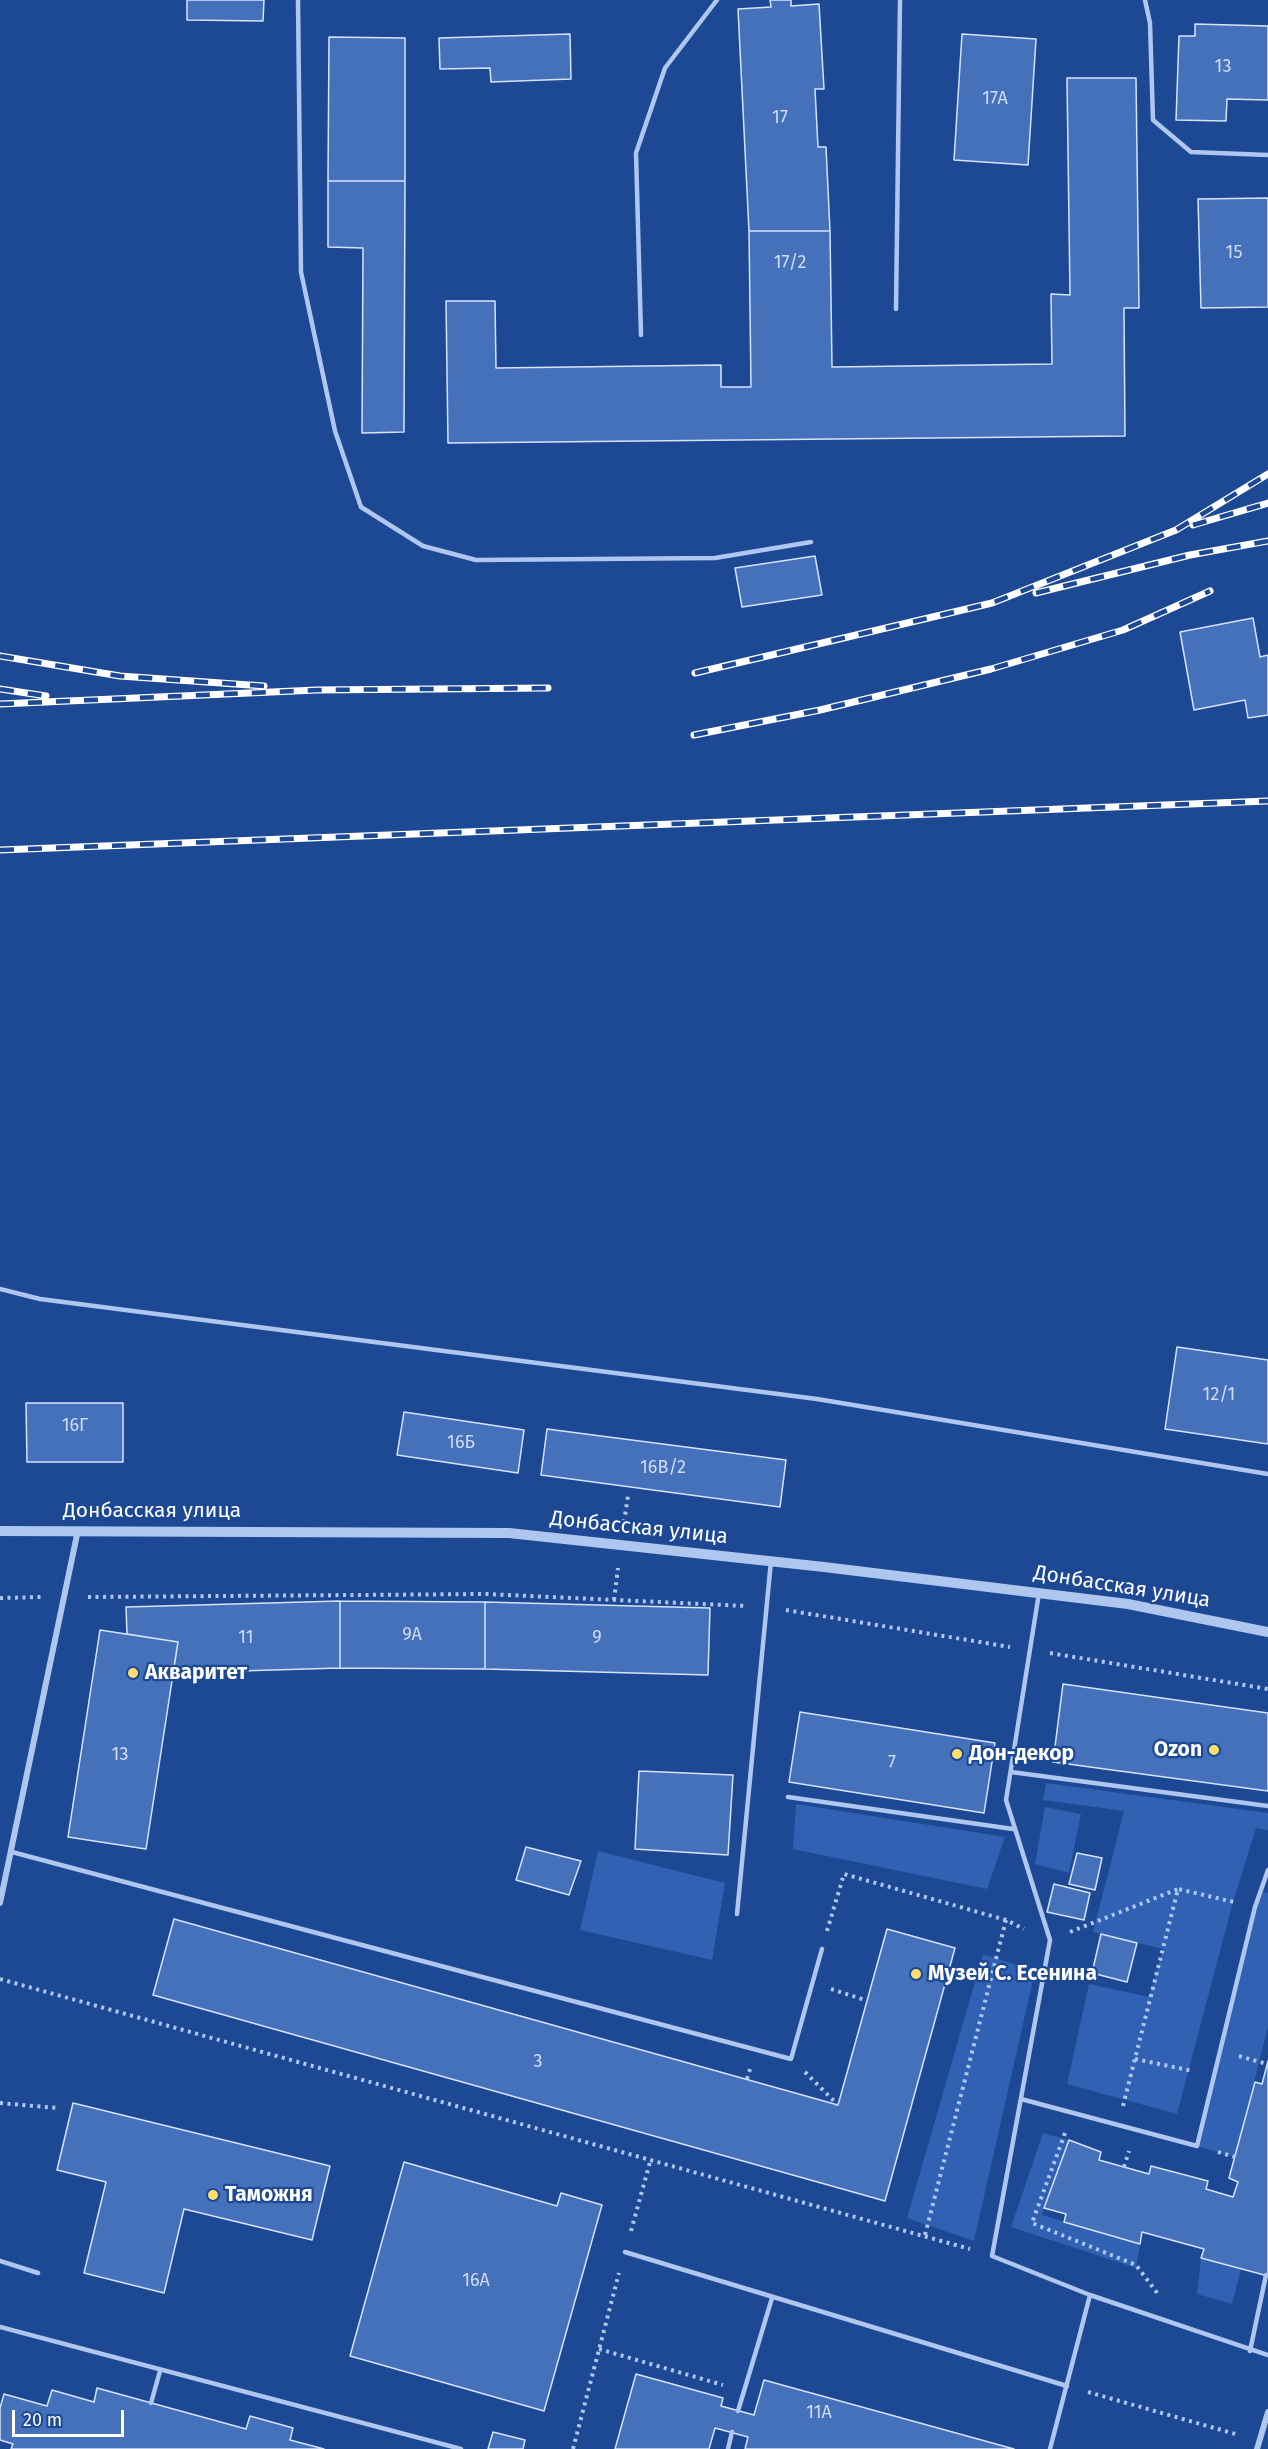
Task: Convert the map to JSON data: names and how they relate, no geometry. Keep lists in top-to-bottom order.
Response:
{
  "streets": {
    "street": ["Донбасская улица"]
  },
  "places": [
    "Акваритет",
    "Ozon",
    "Дон-декор",
    "Музей С. Есенина",
    "Таможня"
  ],
  "house_numbers": [
    "13",
    "17А",
    "17",
    "15",
    "17/2",
    "12/1",
    "16Г",
    "16Б",
    "16В/2",
    "9А",
    "11",
    "9",
    "13",
    "7",
    "3",
    "16А",
    "11А"
  ],
  "scale_bar": "20 m"
}
